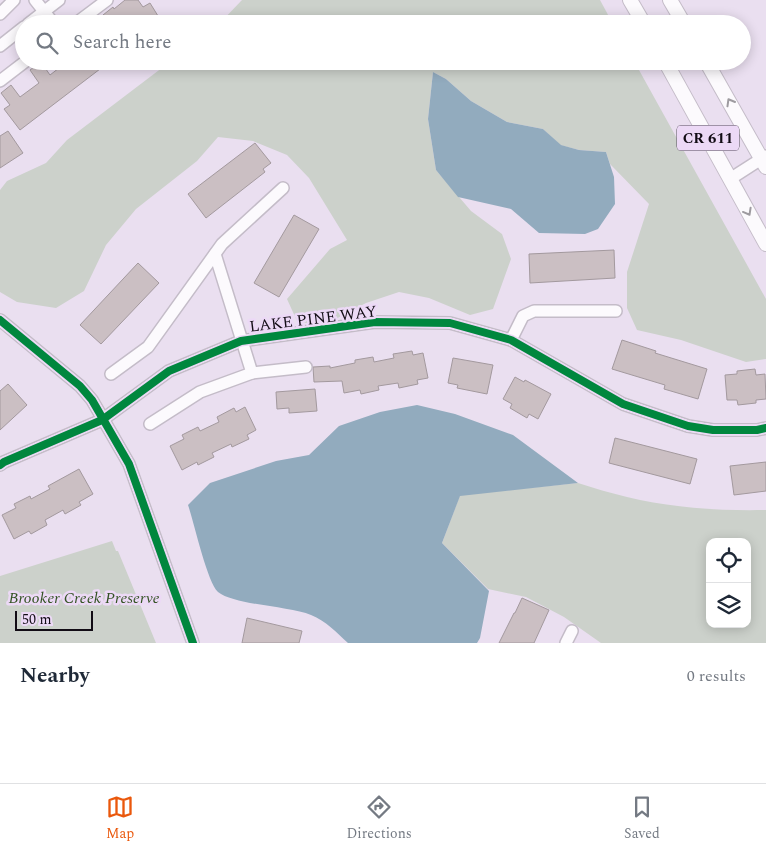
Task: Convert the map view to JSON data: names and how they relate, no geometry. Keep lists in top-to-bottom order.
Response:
{
  "streets": {
    "main road": ["CR 611"],
    "street": ["LAKE PINE WAY"]
  },
  "parks": ["Brooker Creek Preserve"],
  "scale_bar": "50 m",
  "page": {
    "search": "Search here",
    "scale": "50 m",
    "heading": ["Nearby", "0 results"],
    "nav": ["Map", "Directions", "Saved"]
  }
}
